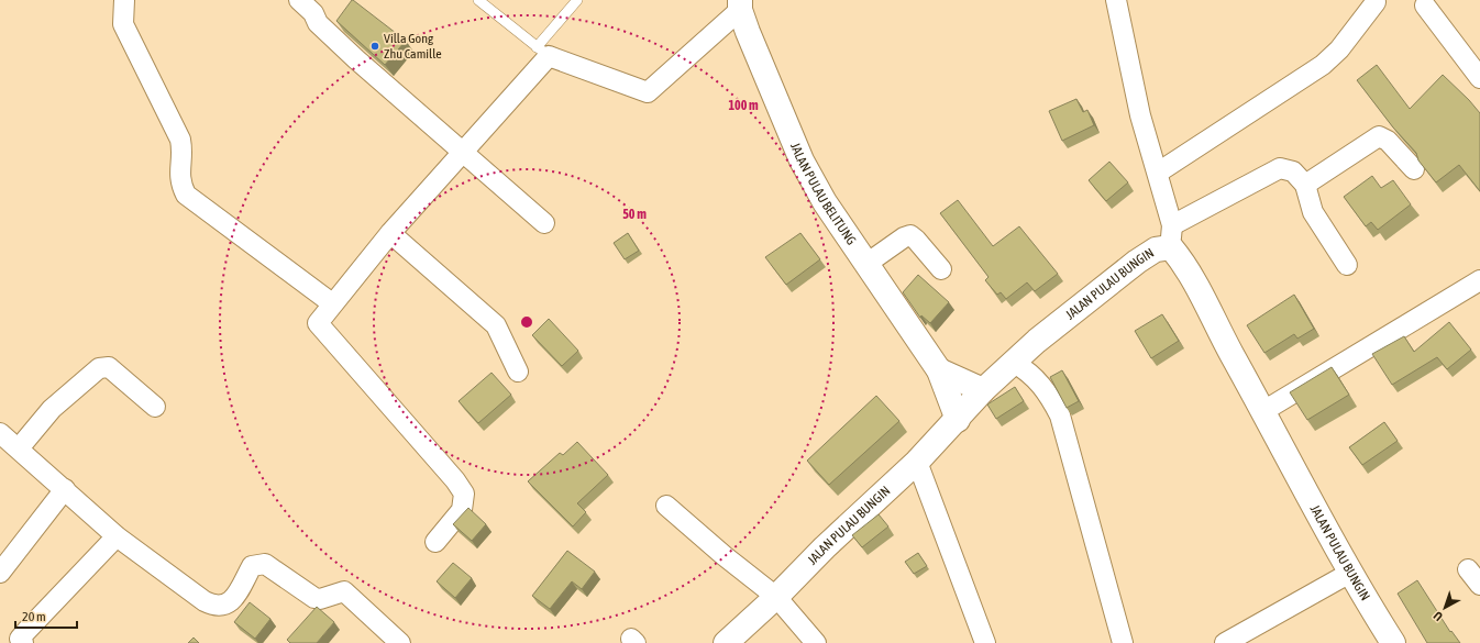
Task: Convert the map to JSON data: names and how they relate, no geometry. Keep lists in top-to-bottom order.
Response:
{
  "streets": {
    "street": ["JALAN PULAU BELITUNG", "JALAN PULAU BUNGIN"]
  },
  "crossings": [
    ["JALAN PULAU BELITUNG", "JALAN PULAU BUNGIN"]
  ],
  "places": ["Villa Gong Zhu Camille"],
  "scale_bar": "20 m",
  "north": "bottom left",
  "rings": ["100 m", "50 m"]
}
